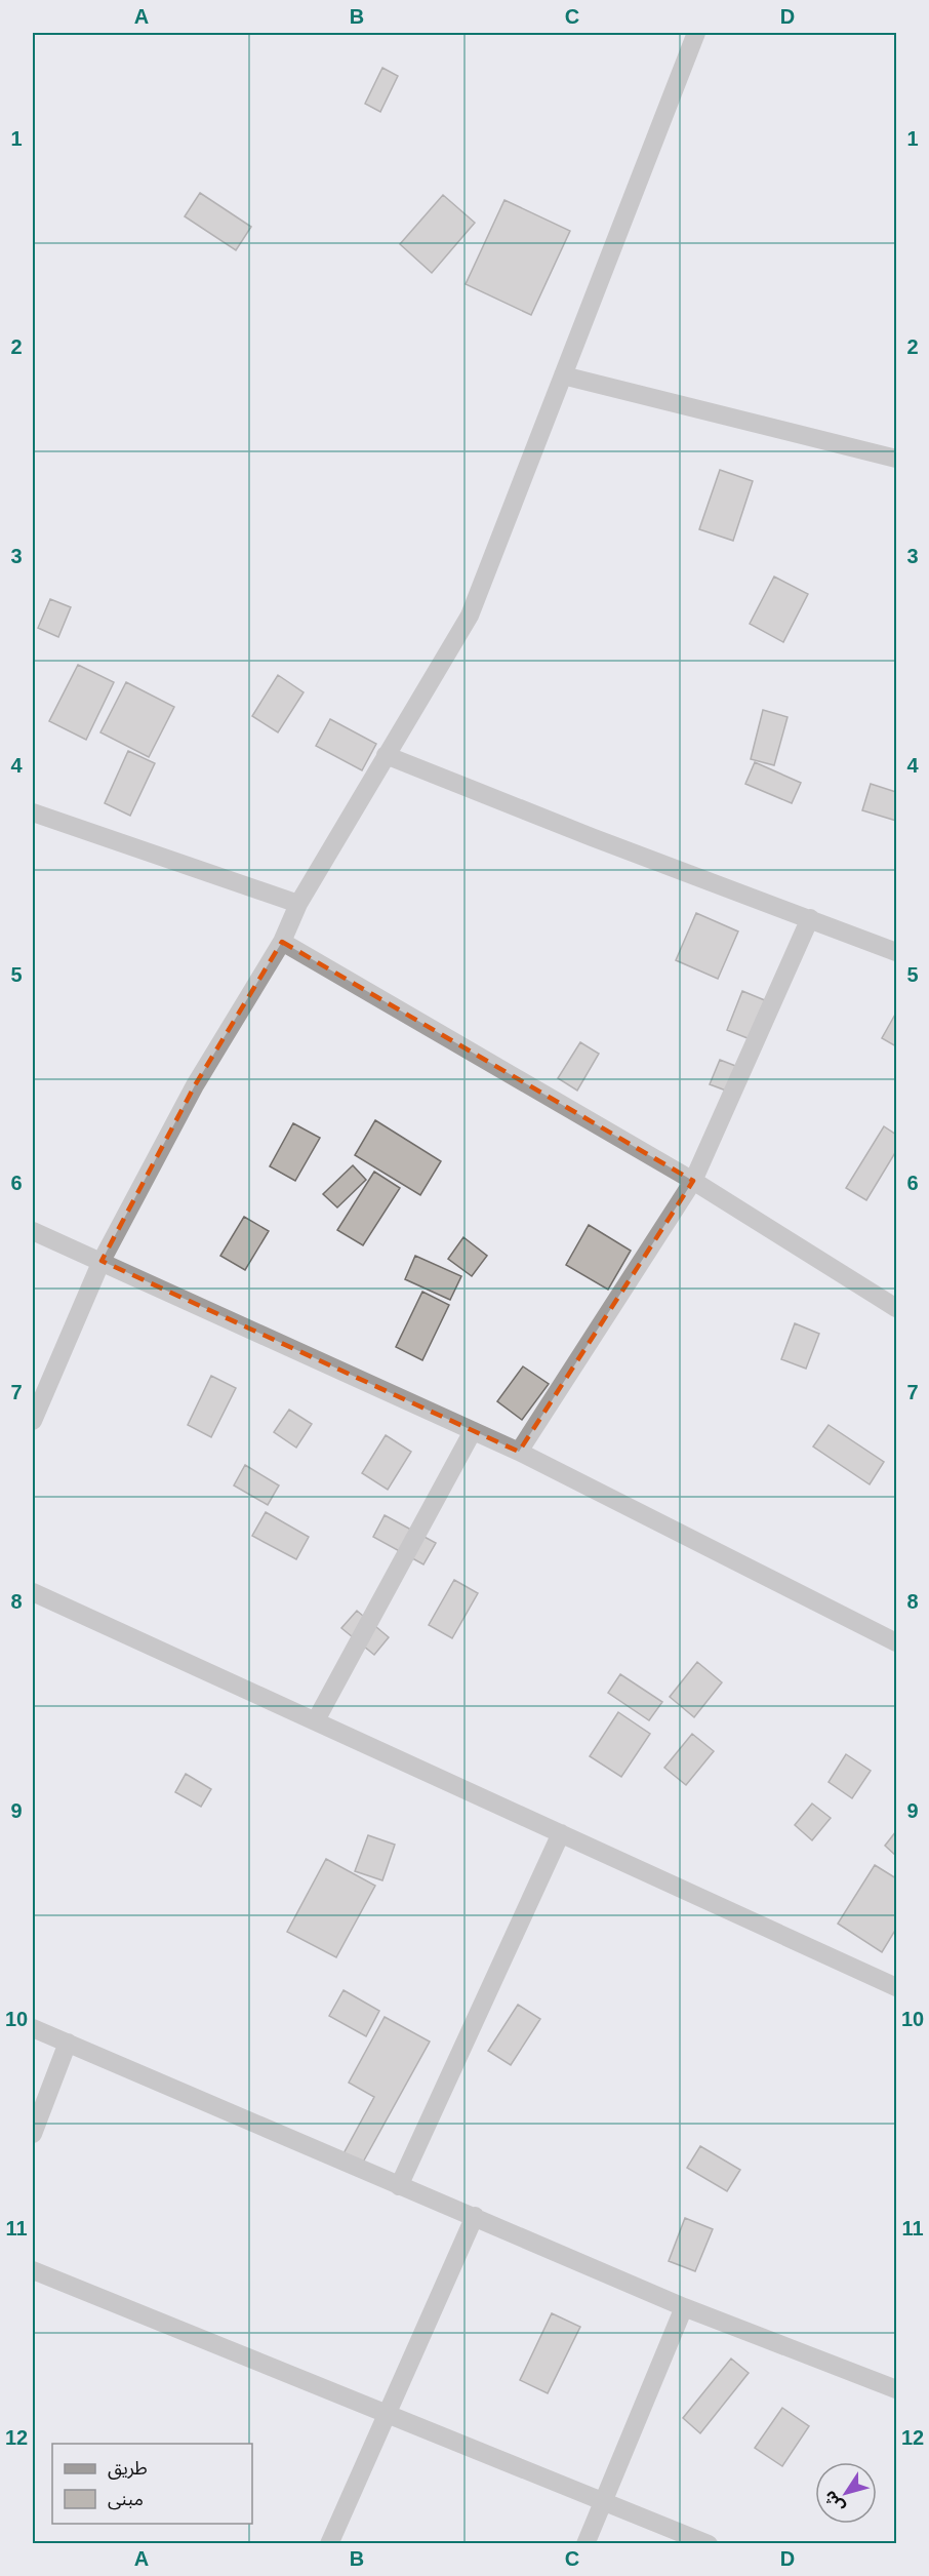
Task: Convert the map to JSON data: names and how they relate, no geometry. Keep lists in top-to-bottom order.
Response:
{
  "legend": ["طريق", "مبنى"],
  "north": "bottom left",
  "grid": {
    "columns": [
      "A",
      "B",
      "C",
      "D"
    ],
    "rows": [
      "1",
      "2",
      "3",
      "4",
      "5",
      "6",
      "7",
      "8",
      "9",
      "10",
      "11",
      "12"
    ]
  }
}
